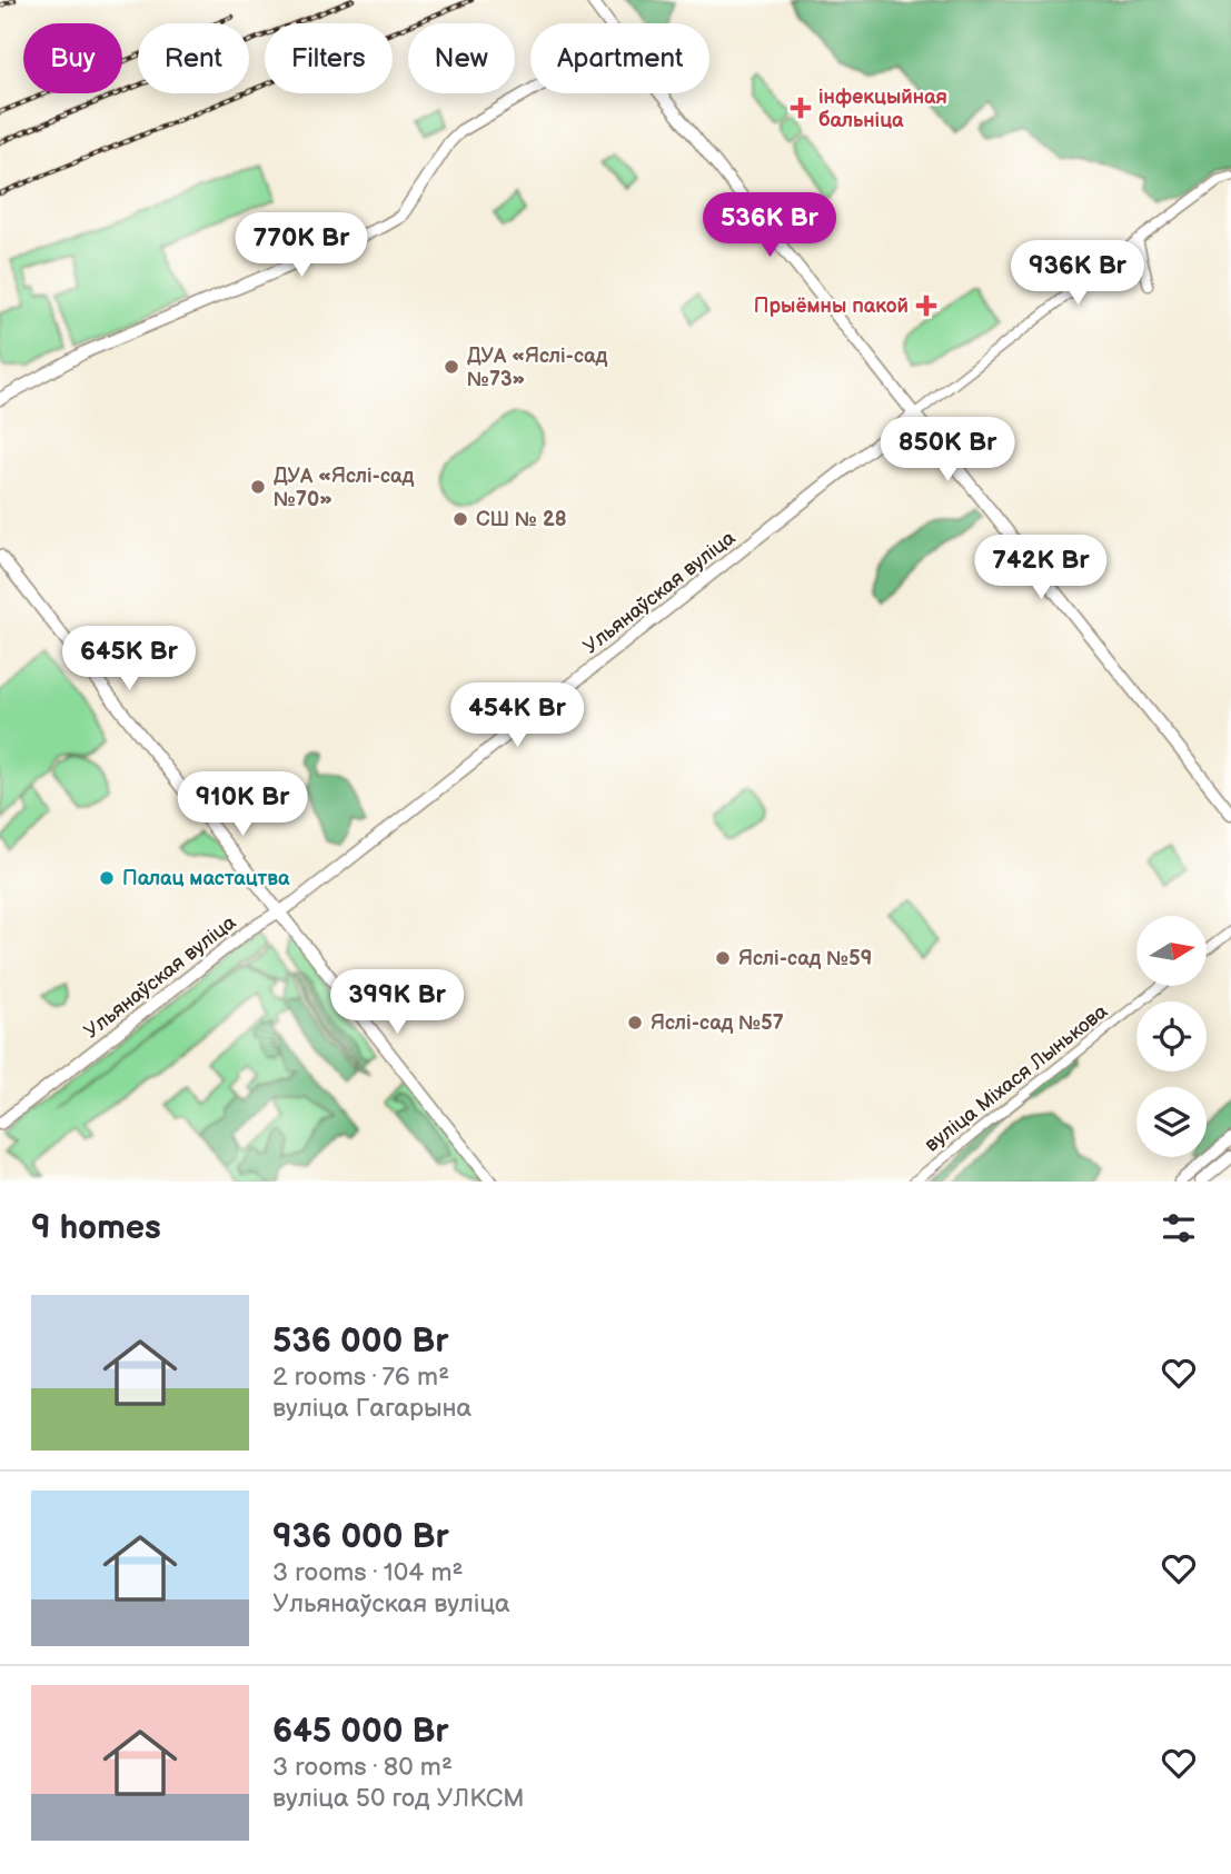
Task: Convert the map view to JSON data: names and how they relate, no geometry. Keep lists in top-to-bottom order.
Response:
{
  "streets": {
    "main road": ["Ульянаўская вуліца"],
    "street": ["вуліца Міхася Лынькова"]
  },
  "places": {
    "health": ["інфекцыйная бальніца", "Прыёмны пакой"],
    "other": [
      "ДУА «Яслі-сад №73»",
      "ДУА «Яслі-сад №70»",
      "СШ № 28",
      "Палац мастацтва",
      "Яслі-сад №59",
      "Яслі-сад №57"
    ]
  },
  "north": "right",
  "page": {
    "chip": [
      "Buy",
      "Rent",
      "Filters",
      "New",
      "Apartment"
    ],
    "price": [
      "536K Br",
      "770K Br",
      "936K Br",
      "850K Br",
      "742K Br",
      "645K Br",
      "454K Br",
      "910K Br",
      "399K Br"
    ],
    "heading": "9 homes",
    "list": [
      {
        "name": "536 000 Br",
        "note": "2 rooms · 76 m² · вуліца Гагарына"
      },
      {
        "name": "936 000 Br",
        "note": "3 rooms · 104 m² · Ульянаўская вуліца"
      },
      {
        "name": "645 000 Br",
        "note": "3 rooms · 80 m² · вуліца 50 год УЛКСМ"
      }
    ]
  }
}
